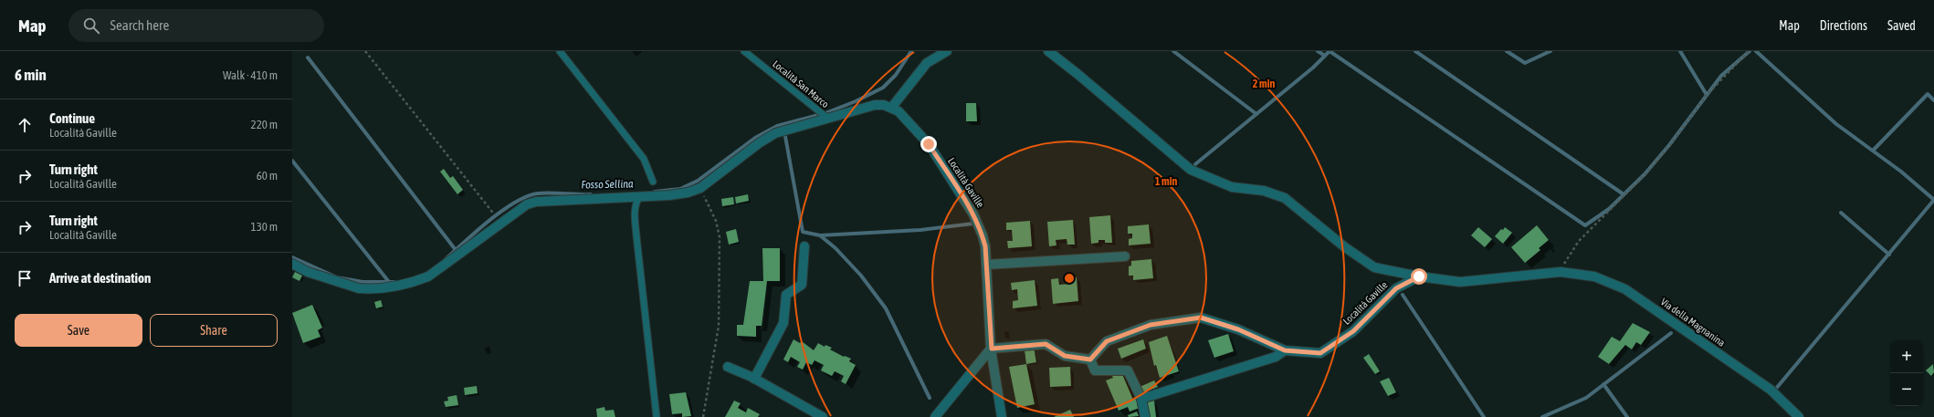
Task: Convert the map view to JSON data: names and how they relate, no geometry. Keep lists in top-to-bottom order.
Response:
{
  "streets": {
    "street": ["Località Gaville", "Via della Magnanina"],
    "lane": ["Località San Marco"]
  },
  "crossings": [
    ["Località Gaville", "Via della Magnanina"]
  ],
  "water": ["Fosso Sellina"],
  "page": {
    "header": "Map",
    "search": "Search here",
    "nav": ["Map", "Directions", "Saved"],
    "heading": ["6 min", "Walk · 410 m"],
    "list": [
      ["Continue", "Località Gaville", "220 m"],
      ["Turn right", "Località Gaville", "60 m"],
      ["Turn right", "Località Gaville", "130 m"],
      "Arrive at destination"
    ],
    "buttons": ["Save", "Share"],
    "map_buttons": ["+", "−"]
  },
  "rings": ["2 min", "1 min"]
}
